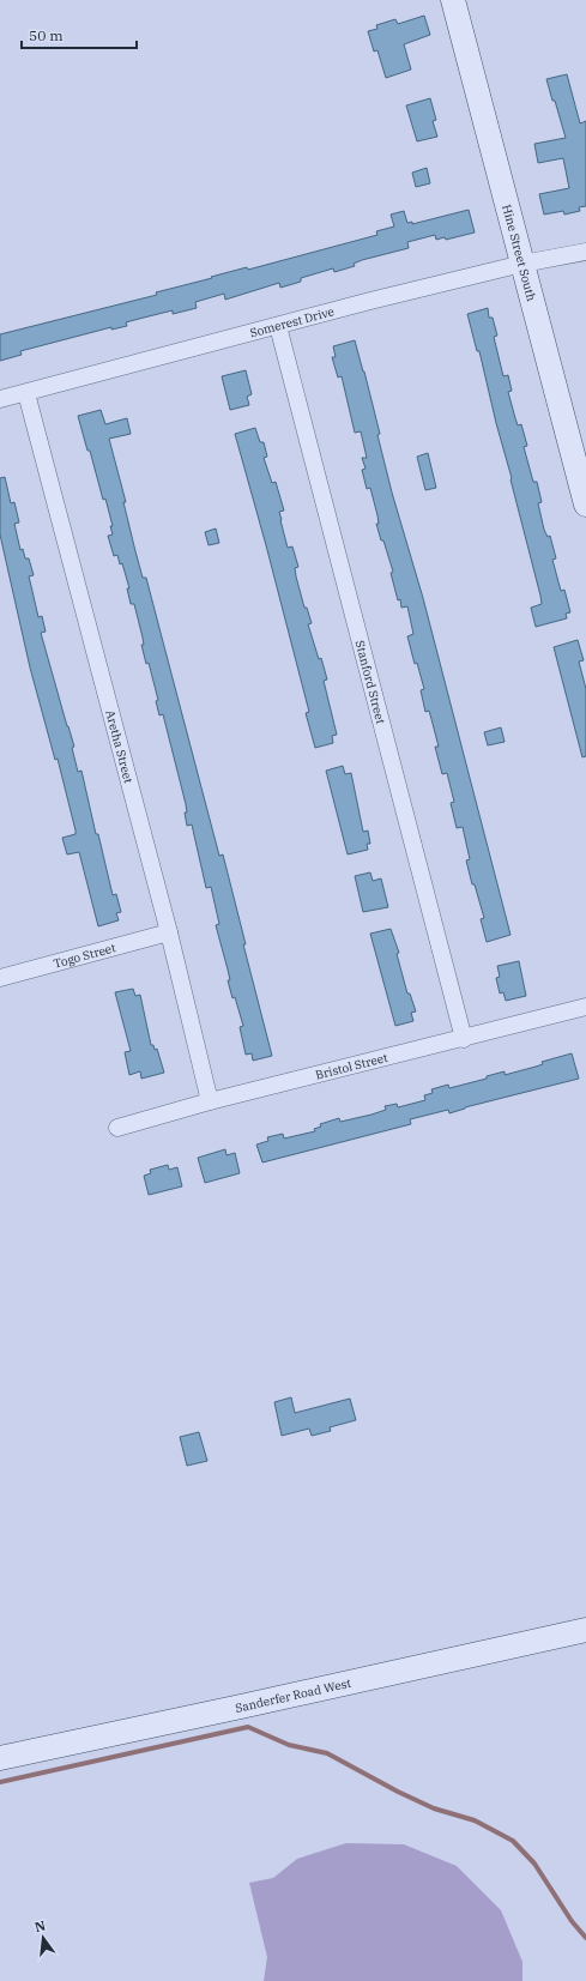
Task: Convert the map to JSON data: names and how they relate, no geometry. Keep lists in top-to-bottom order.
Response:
{
  "streets": {
    "street": [
      "Hine Street South",
      "Somerest Drive",
      "Stanford Street",
      "Aretha Street",
      "Togo Street",
      "Bristol Street",
      "Sanderfer Road West"
    ]
  },
  "crossings": [
    ["Hine Street South", "Somerest Drive"],
    ["Somerest Drive", "Stanford Street"],
    ["Somerest Drive", "Aretha Street"],
    ["Stanford Street", "Bristol Street"],
    ["Aretha Street", "Togo Street"],
    ["Aretha Street", "Bristol Street"]
  ],
  "scale_bar": "50 m",
  "north": "top"
}
